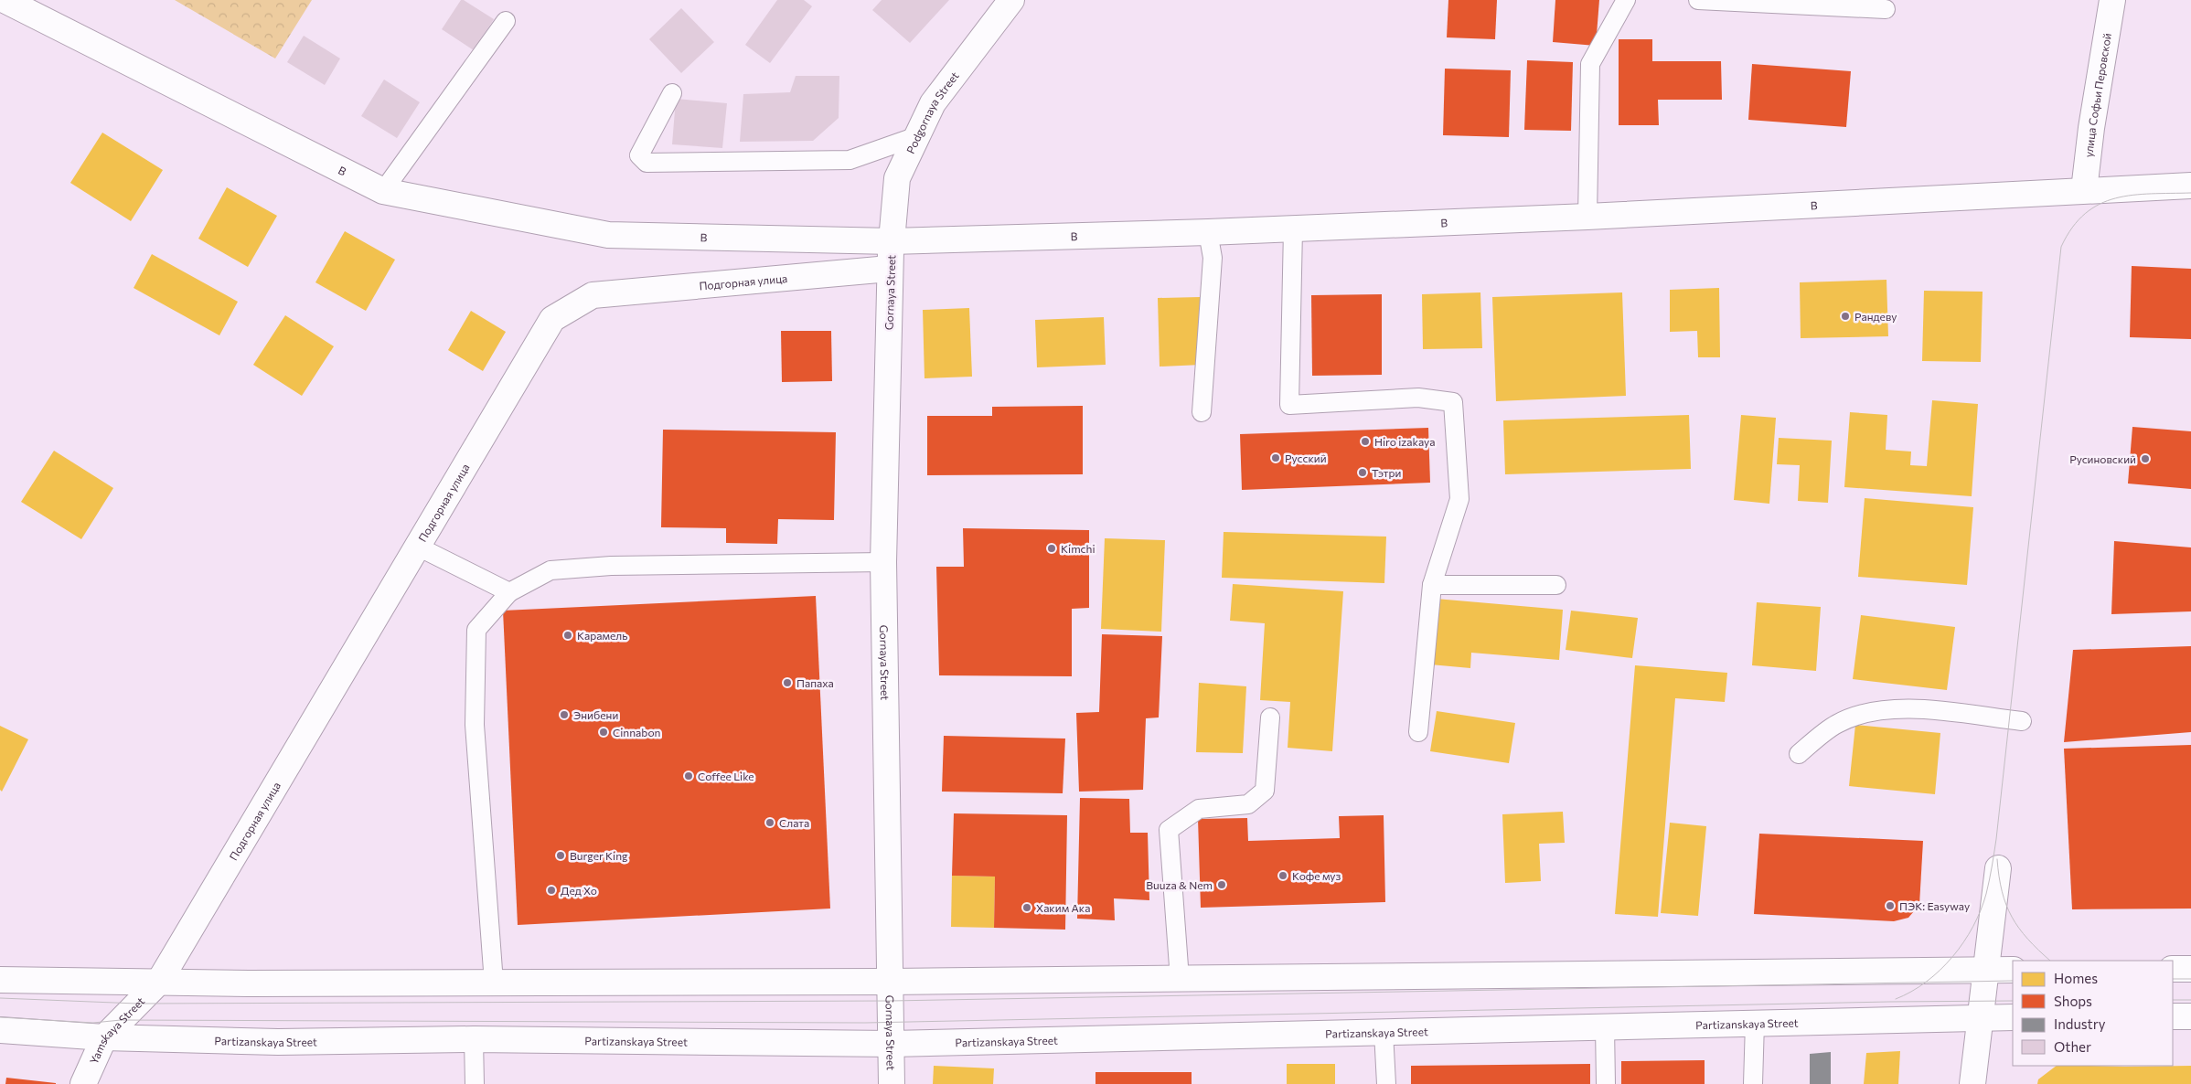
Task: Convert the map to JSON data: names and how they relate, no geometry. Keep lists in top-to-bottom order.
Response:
{
  "streets": {
    "street": [
      "улица Софьи Перовской",
      "Podgornaya Street",
      "B",
      "Подгорная улица",
      "Gornaya Street",
      "Partizanskaya Street",
      "Yamskaya Street"
    ]
  },
  "crossings": [
    ["улица Софьи Перовской", "B"],
    ["Podgornaya Street", "B"],
    ["Podgornaya Street", "Gornaya Street"],
    ["B", "Gornaya Street"],
    ["Подгорная улица", "Gornaya Street"],
    ["Подгорная улица", "Yamskaya Street"],
    ["Gornaya Street", "Partizanskaya Street"],
    ["Partizanskaya Street", "Yamskaya Street"]
  ],
  "places": [
    "Рандеву",
    "Hiro izakaya",
    "Русский",
    "Русиновский",
    "Тэтри",
    "Kimchi",
    "Карамель",
    "Папаха",
    "Энибени",
    "Cinnabon",
    "Coffee Like",
    "Слата",
    "Burger King",
    "Кофе муз",
    "Buuza & Nem",
    "Дед Хо",
    "ПЭК: Easyway",
    "Хаким Ака"
  ],
  "legend": [
    "Homes",
    "Shops",
    "Industry",
    "Other"
  ]
}
